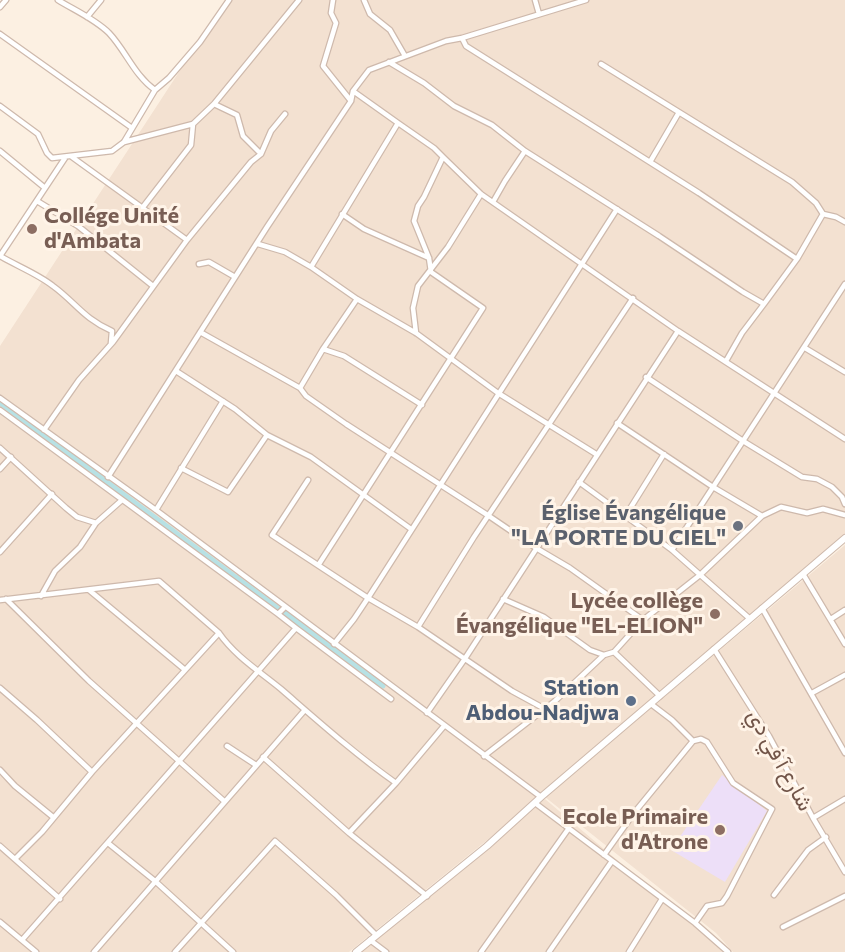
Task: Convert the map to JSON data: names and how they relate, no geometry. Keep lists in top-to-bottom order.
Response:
{
  "streets": {
    "street": ["شارع آ في دي"]
  },
  "places": [
    "Collége Unité d'Ambata",
    "Église Évangélique \"LA PORTE DU CIEL\"",
    "Lycée collège Évangélique \"EL-ELION\"",
    "Station Abdou-Nadjwa",
    "Ecole Primaire d'Atrone"
  ]
}
